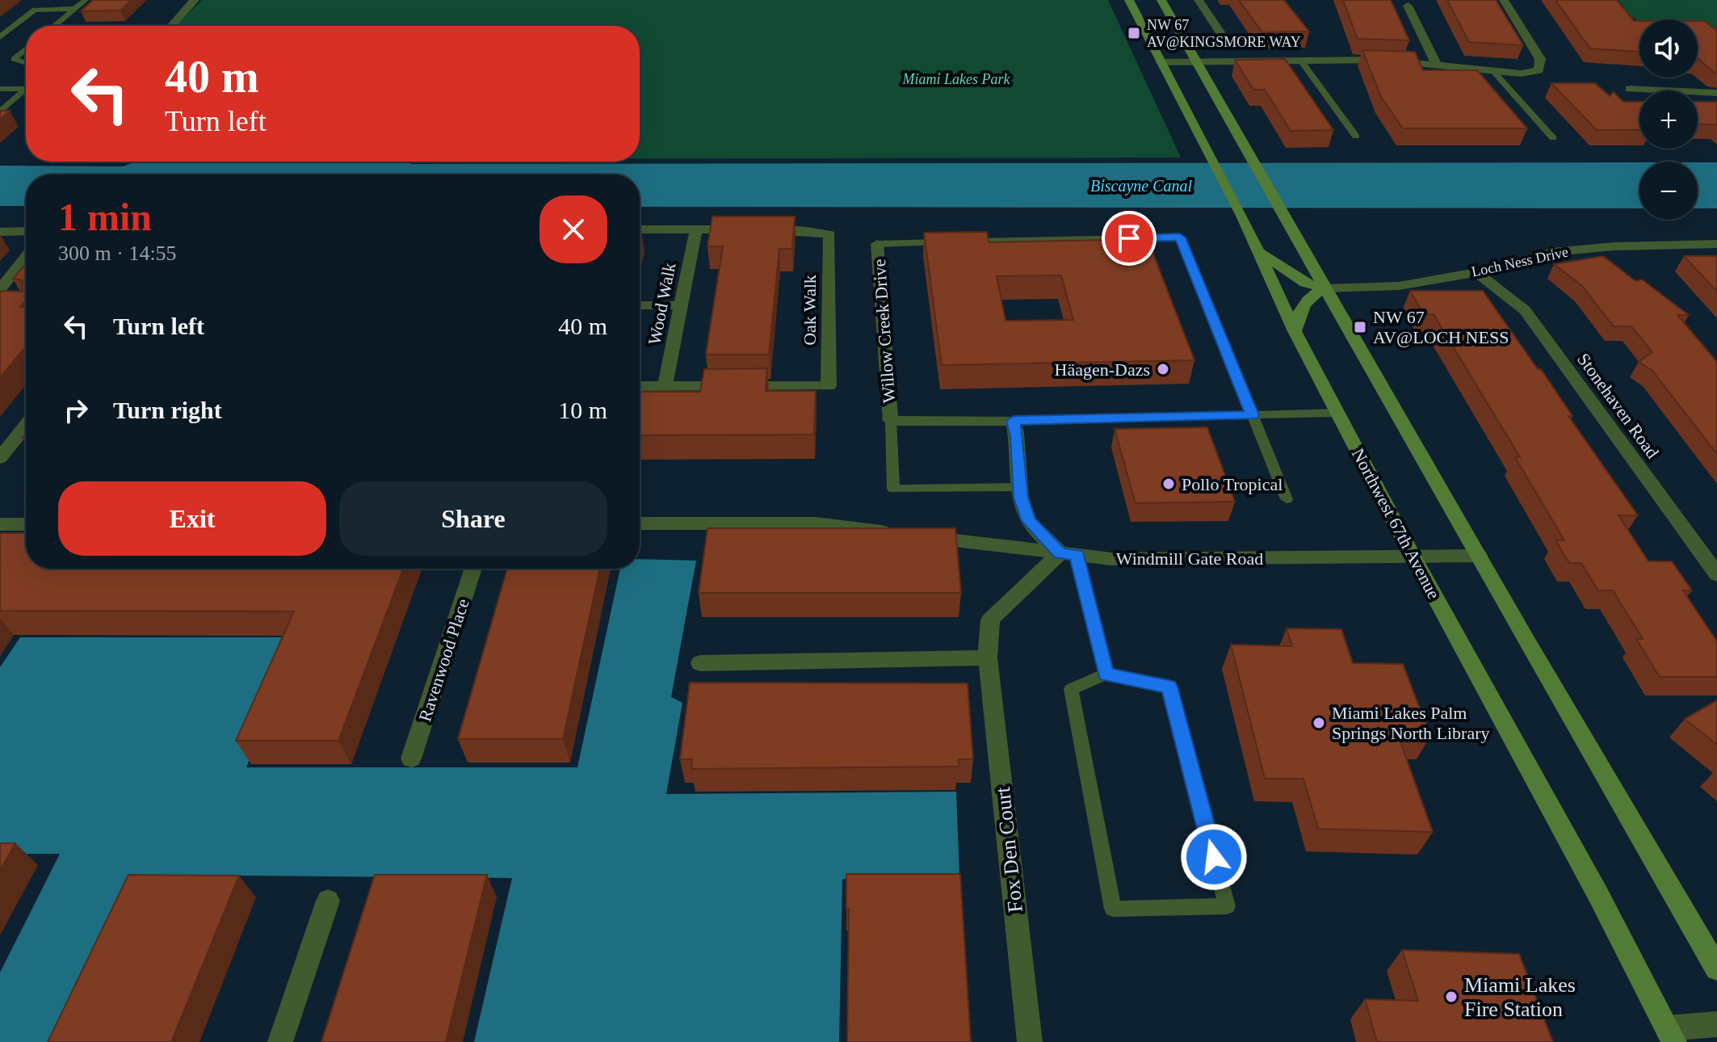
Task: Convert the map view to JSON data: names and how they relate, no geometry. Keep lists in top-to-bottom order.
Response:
{
  "streets": {
    "main road": ["Northwest 67th Avenue"],
    "street": [
      "Loch Ness Drive",
      "Wood Walk",
      "Oak Walk",
      "Willow Creek Drive",
      "Stonehaven Road",
      "Windmill Gate Road",
      "Ravenwood Place",
      "Fox Den Court"
    ]
  },
  "crossings": [
    ["Loch Ness Drive", "Stonehaven Road"],
    ["Wood Walk", "Oak Walk"],
    ["Northwest 67th Avenue", "Windmill Gate Road"],
    ["Windmill Gate Road", "Fox Den Court"]
  ],
  "water": ["Biscayne Canal"],
  "parks": ["Miami Lakes Park"],
  "places": {
    "transit": ["NW 67 AV@KINGSMORE WAY", "NW 67 AV@LOCH NESS"],
    "other": [
      "Häagen-Dazs",
      "Pollo Tropical",
      "Miami Lakes Palm Springs North Library",
      "Miami Lakes Fire Station"
    ]
  },
  "page": {
    "map_buttons": ["+", "−"],
    "turn": ["40 m", "Turn left"],
    "heading": ["1 min", "300 m · 14:55"],
    "list": [
      {
        "name": "Turn left",
        "value": "40 m"
      },
      {
        "name": "Turn right",
        "value": "10 m"
      }
    ],
    "buttons": ["Exit", "Share"]
  }
}
